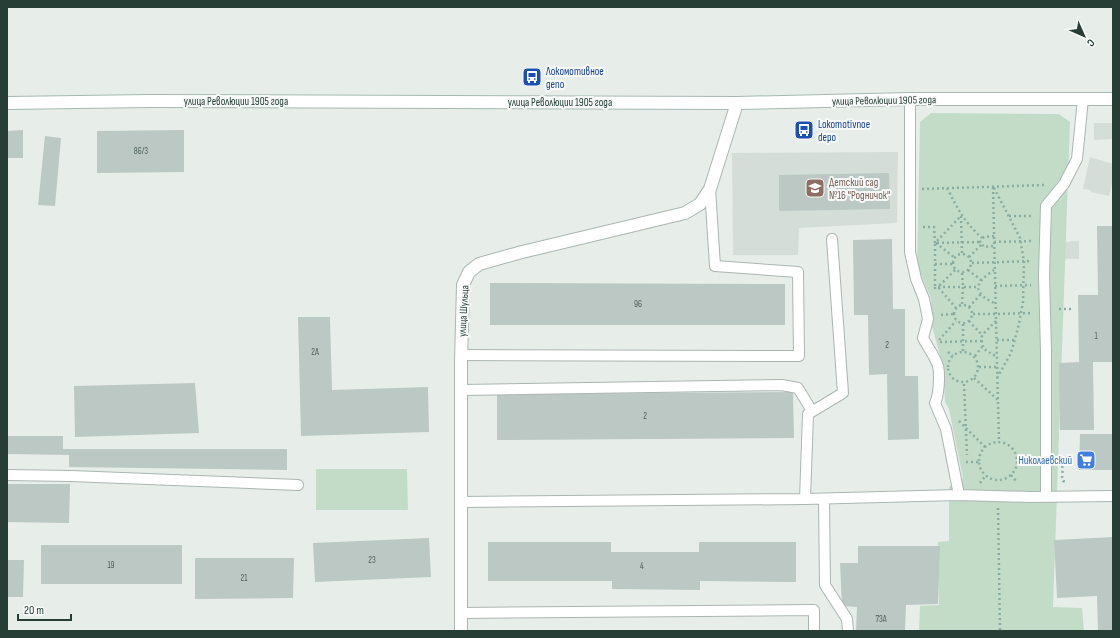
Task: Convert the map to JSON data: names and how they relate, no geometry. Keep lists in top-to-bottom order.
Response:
{
  "streets": {
    "main road": ["улица Революции 1905 года", "улица Шульца"]
  },
  "crossings": [
    ["улица Революции 1905 года", "улица Шульца"]
  ],
  "places": {
    "bus stop": ["Локомотивное депо", "Lokomotivnoe depo"],
    "school or university": ["Детский сад №16 \"Родничок\""],
    "supermarket": ["Николаевский"]
  },
  "house_numbers": [
    "86/3",
    "96",
    "1",
    "2",
    "2А",
    "2",
    "23",
    "19",
    "4",
    "21",
    "73А"
  ],
  "scale_bar": "20 m",
  "north": "bottom right"
}
